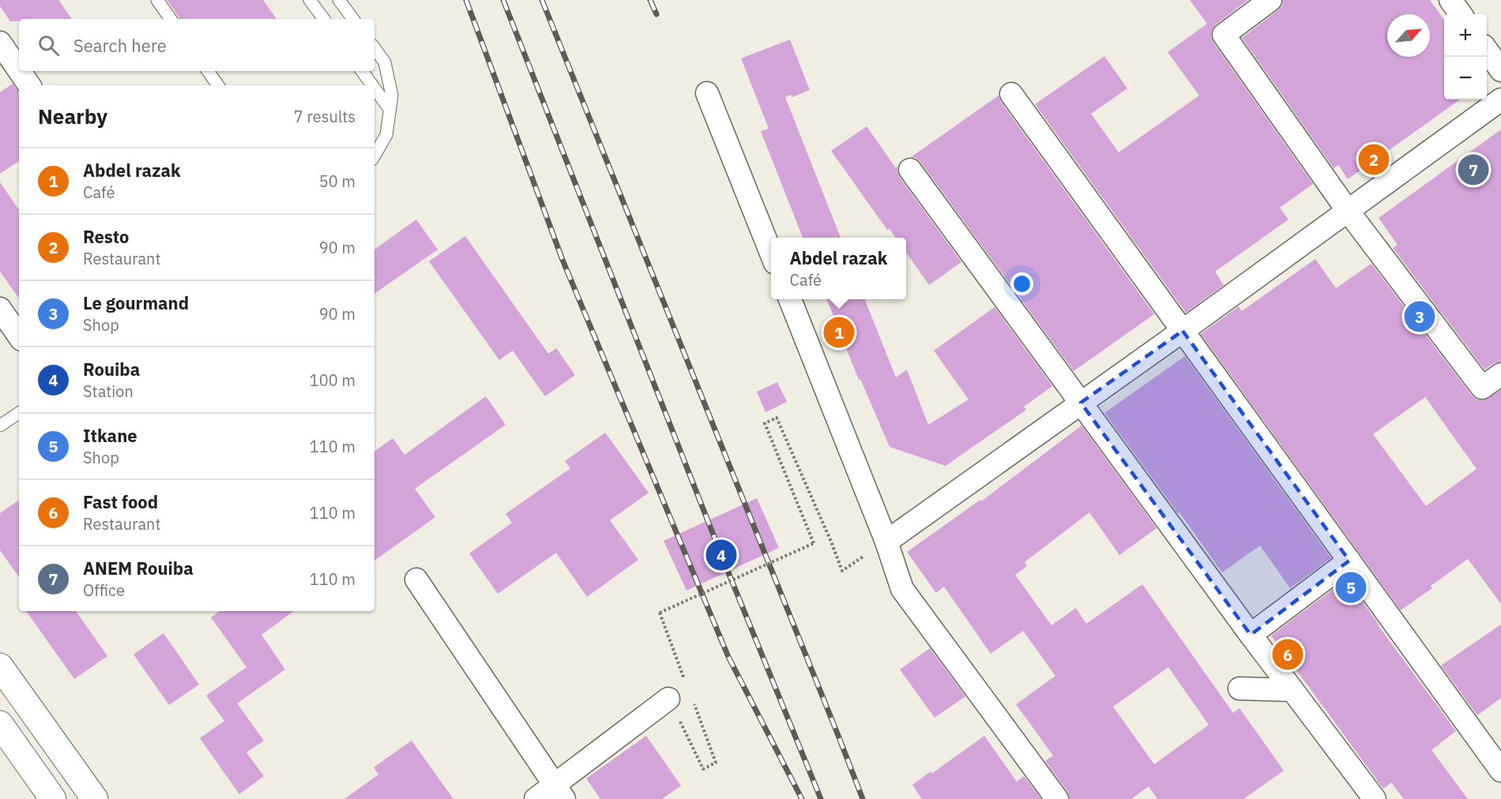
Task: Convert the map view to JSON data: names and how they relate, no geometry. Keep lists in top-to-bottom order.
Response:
{
  "north": "top right",
  "page": {
    "map_buttons": ["+", "−"],
    "search": "Search here",
    "heading": ["Nearby", "7 results"],
    "pins": [
      "2",
      "7",
      "3",
      "1",
      "4",
      "5",
      "6"
    ],
    "list": [
      {
        "mark": "1",
        "name": "Abdel razak",
        "note": "Café",
        "value": "50 m"
      },
      {
        "mark": "2",
        "name": "Resto",
        "note": "Restaurant",
        "value": "90 m"
      },
      {
        "mark": "3",
        "name": "Le gourmand",
        "note": "Shop",
        "value": "90 m"
      },
      {
        "mark": "4",
        "name": "Rouiba",
        "note": "Station",
        "value": "100 m"
      },
      {
        "mark": "5",
        "name": "Itkane",
        "note": "Shop",
        "value": "110 m"
      },
      {
        "mark": "6",
        "name": "Fast food",
        "note": "Restaurant",
        "value": "110 m"
      },
      {
        "mark": "7",
        "name": "ANEM Rouiba",
        "note": "Office",
        "value": "110 m"
      }
    ],
    "popup": ["Abdel razak", "Café"]
  }
}
